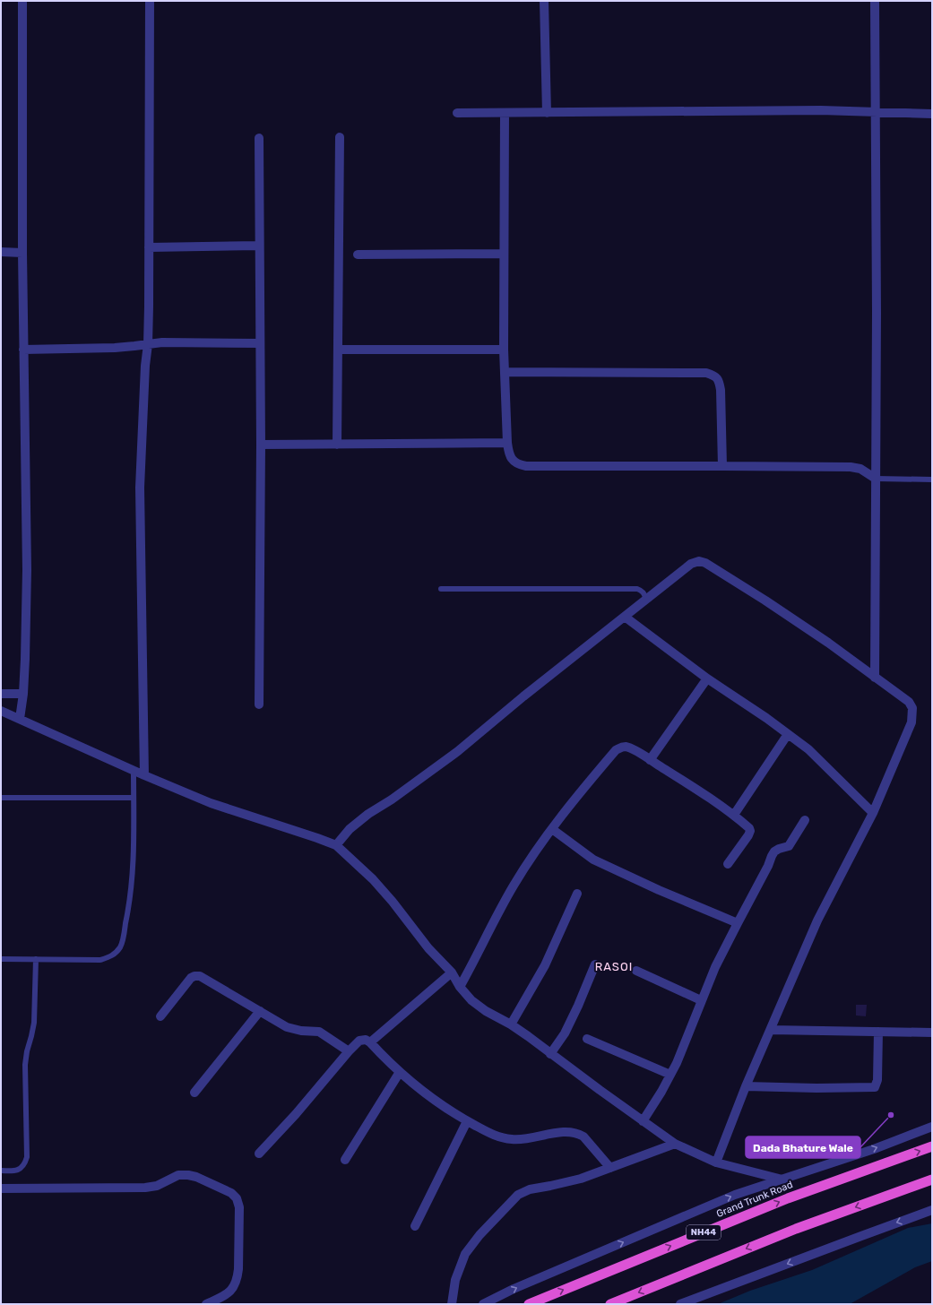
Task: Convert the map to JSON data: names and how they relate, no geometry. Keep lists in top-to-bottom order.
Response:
{
  "streets": {
    "highway": ["Grand Trunk Road", "NH44"]
  },
  "districts": ["RASOI"],
  "places": ["Dada Bhature Wale"]
}
